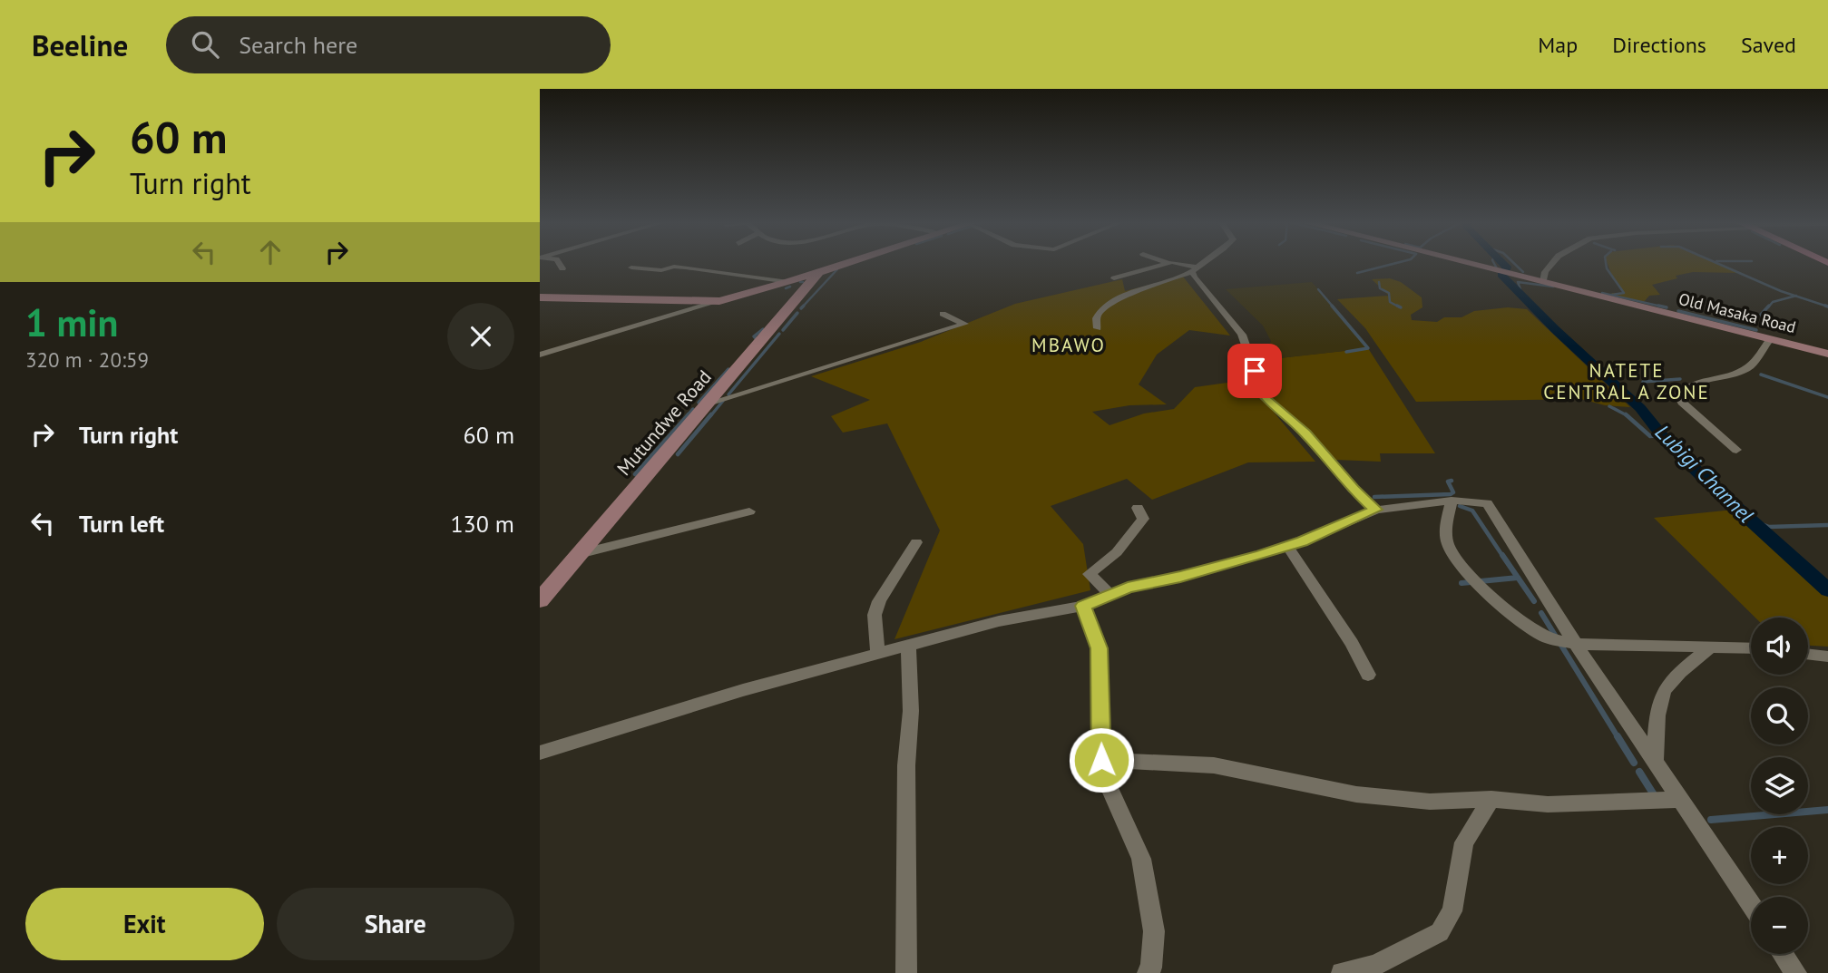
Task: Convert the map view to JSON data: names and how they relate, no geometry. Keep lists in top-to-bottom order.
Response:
{
  "streets": {
    "main road": ["Old Masaka Road", "Mutundwe Road"]
  },
  "districts": ["MBAWO", "NATETE CENTRAL A ZONE"],
  "water": ["Lubigi Channel"],
  "page": {
    "header": "Beeline",
    "search": "Search here",
    "nav": ["Map", "Directions", "Saved"],
    "turn": ["60 m", "Turn right"],
    "heading": ["1 min", "320 m · 20:59"],
    "list": [
      {
        "name": "Turn right",
        "value": "60 m"
      },
      {
        "name": "Turn left",
        "value": "130 m"
      }
    ],
    "map_buttons": ["+", "−"],
    "buttons": ["Exit", "Share"]
  }
}
